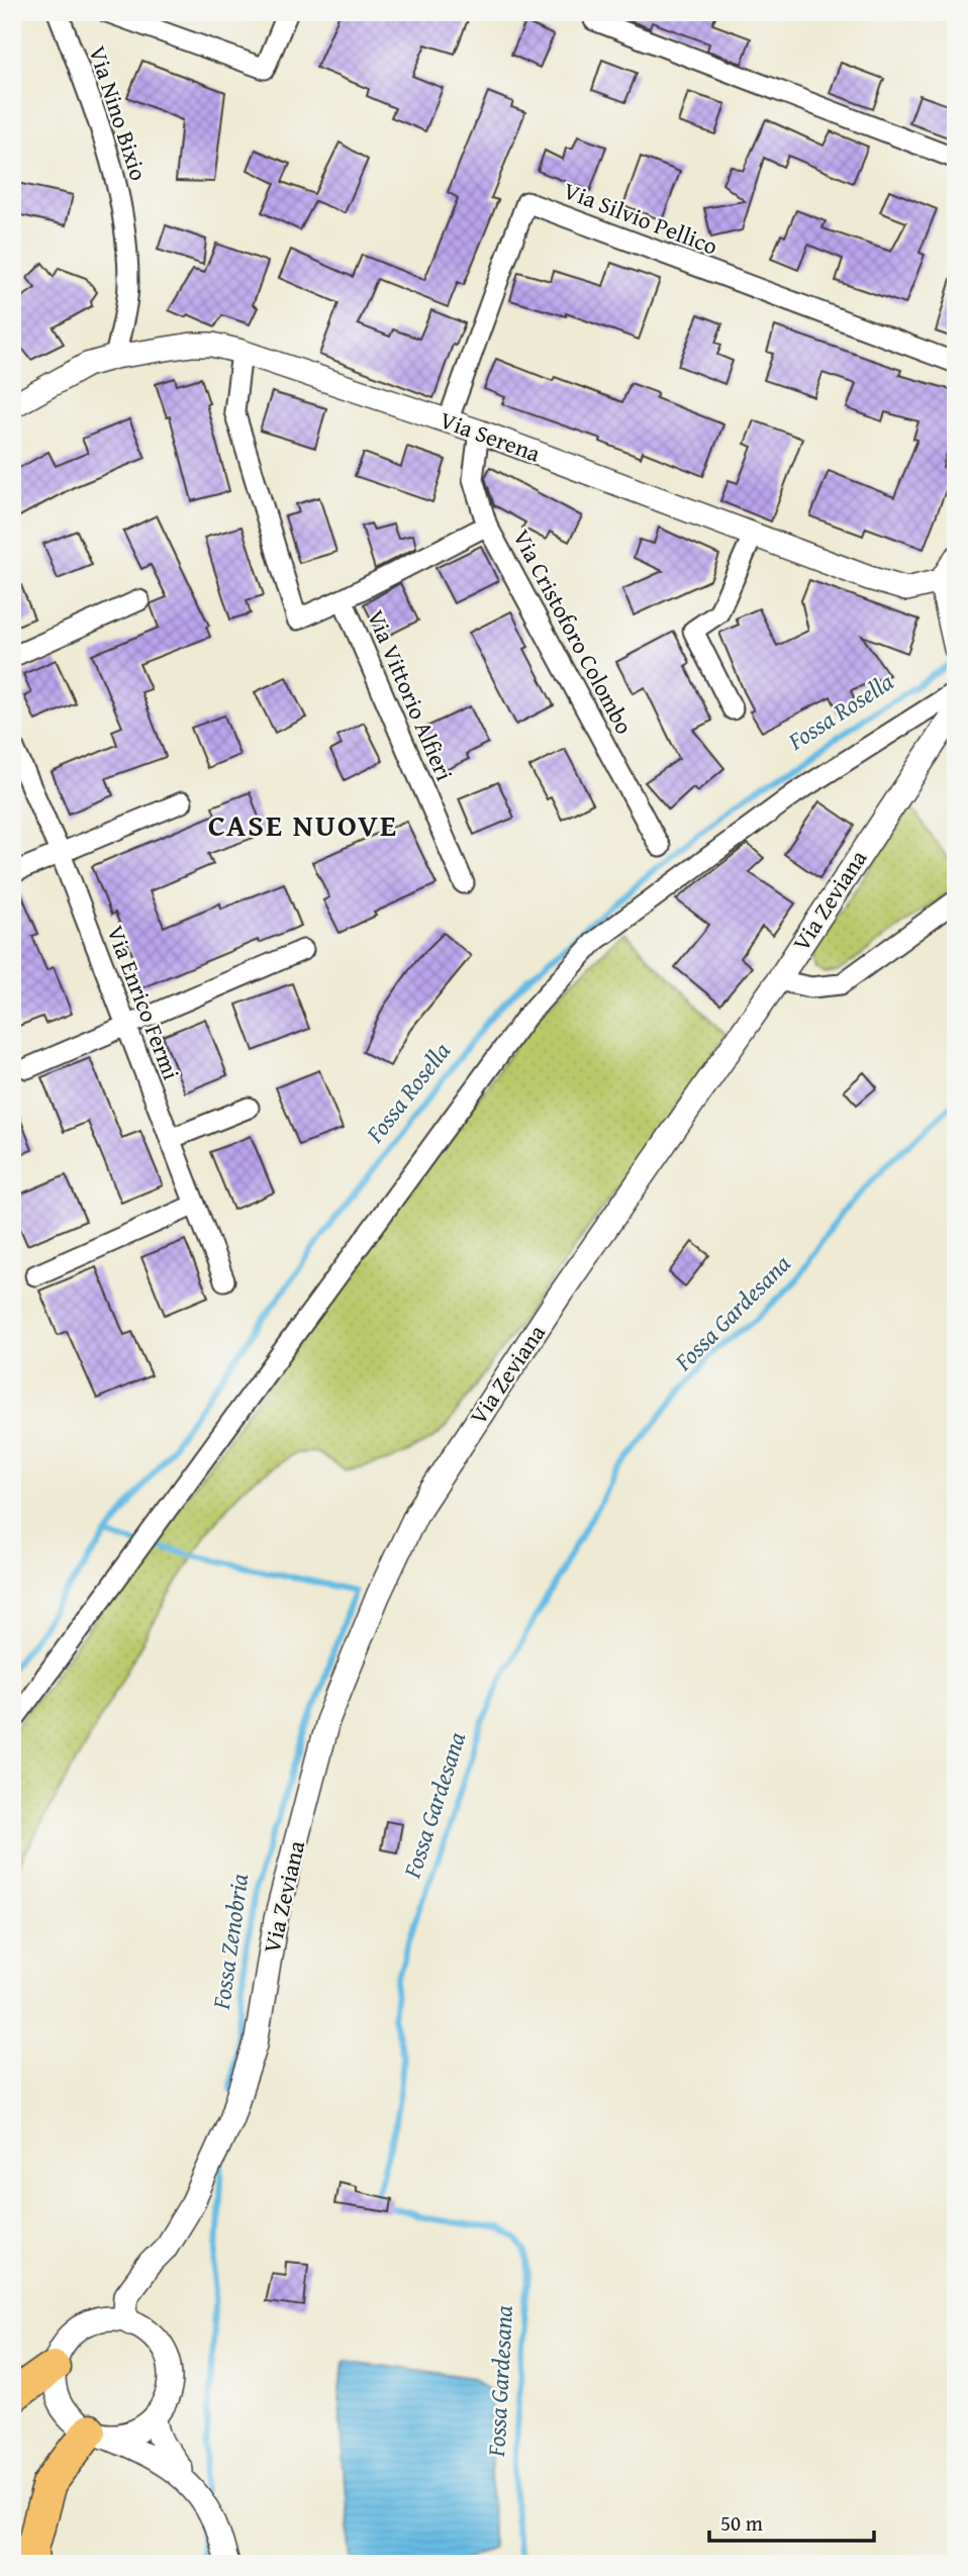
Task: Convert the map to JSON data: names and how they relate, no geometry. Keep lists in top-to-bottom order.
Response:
{
  "streets": {
    "street": [
      "Via Nino Bixio",
      "Via Silvio Pellico",
      "Via Serena",
      "Via Cristoforo Colombo",
      "Via Vittorio Alfieri",
      "Via Zeviana",
      "Via Enrico Fermi"
    ]
  },
  "crossings": [
    ["Via Nino Bixio", "Via Serena"],
    ["Via Silvio Pellico", "Via Serena"],
    ["Via Serena", "Via Cristoforo Colombo"],
    ["Via Cristoforo Colombo", "Via Vittorio Alfieri"]
  ],
  "districts": ["CASE NUOVE"],
  "water": ["Fossa Rosella", "Fossa Gardesana", "Fossa Zenobria"],
  "scale_bar": "50 m"
}
